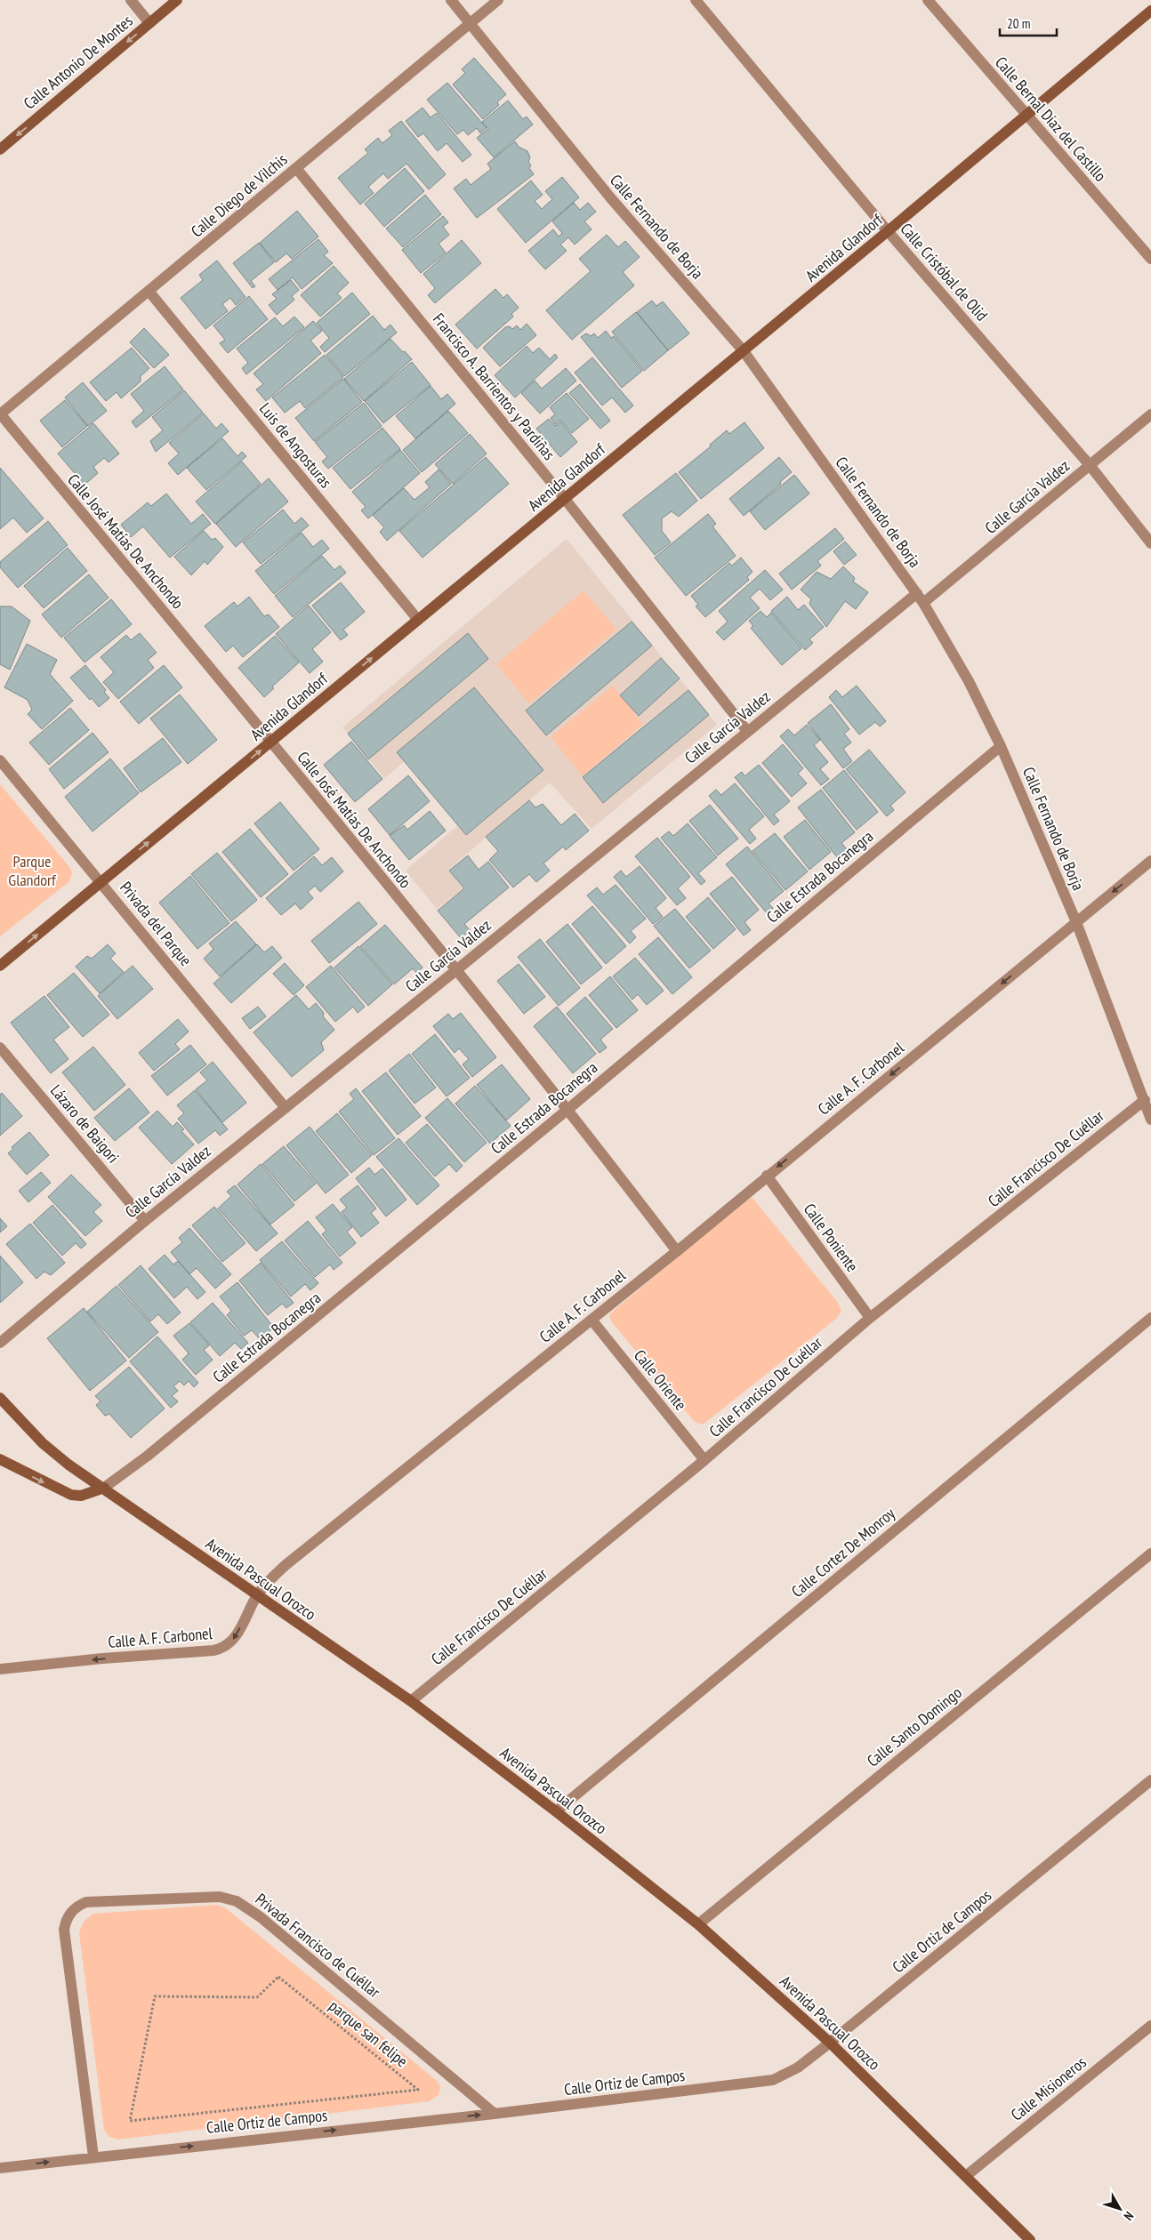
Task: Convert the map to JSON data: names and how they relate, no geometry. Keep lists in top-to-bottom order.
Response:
{
  "streets": {
    "main road": ["Calle Antonio De Montes", "Avenida Glandorf", "Avenida Pascual Orozco"],
    "street": [
      "Calle Bernal Díaz del Castillo",
      "Calle Diego de Vilchis",
      "Calle Fernando de Borja",
      "Calle Cristóbal de Olid",
      "Francisco A. Barrientos y Pardiñas",
      "Luis de Angosturas",
      "Calle García Valdez",
      "Calle José Matías De Anchondo",
      "Calle Estrada Bocanegra",
      "Privada del Parque",
      "Calle A. F. Carbonel",
      "Lázaro de Baigori",
      "Calle Francisco De Cuéllar",
      "Calle Poniente",
      "Calle Oriente",
      "Calle Cortez De Monroy",
      "Calle Santo Domingo",
      "Calle Ortiz de Campos",
      "Privada Francisco de Cuéllar",
      "Calle Misioneros"
    ],
    "path": ["parque san felipe"]
  },
  "crossings": [
    ["Calle Bernal Díaz del Castillo", "Avenida Glandorf"],
    ["Calle Diego de Vilchis", "Calle Fernando de Borja"],
    ["Calle Diego de Vilchis", "Francisco A. Barrientos y Pardiñas"],
    ["Calle Diego de Vilchis", "Luis de Angosturas"],
    ["Calle Diego de Vilchis", "Calle José Matías De Anchondo"],
    ["Calle Fernando de Borja", "Avenida Glandorf"],
    ["Calle Fernando de Borja", "Calle García Valdez"],
    ["Calle Fernando de Borja", "Calle Estrada Bocanegra"],
    ["Calle Fernando de Borja", "Calle A. F. Carbonel"],
    ["Calle Fernando de Borja", "Calle Francisco De Cuéllar"],
    ["Avenida Glandorf", "Calle Cristóbal de Olid"],
    ["Avenida Glandorf", "Francisco A. Barrientos y Pardiñas"],
    ["Avenida Glandorf", "Luis de Angosturas"],
    ["Avenida Glandorf", "Calle José Matías De Anchondo"],
    ["Avenida Glandorf", "Privada del Parque"],
    ["Calle Cristóbal de Olid", "Calle García Valdez"],
    ["Francisco A. Barrientos y Pardiñas", "Calle García Valdez"],
    ["Calle García Valdez", "Calle José Matías De Anchondo"],
    ["Calle García Valdez", "Privada del Parque"],
    ["Calle García Valdez", "Lázaro de Baigori"],
    ["Calle José Matías De Anchondo", "Calle Estrada Bocanegra"],
    ["Calle José Matías De Anchondo", "Calle A. F. Carbonel"],
    ["Calle Estrada Bocanegra", "Avenida Pascual Orozco"],
    ["Calle A. F. Carbonel", "Calle Poniente"],
    ["Calle A. F. Carbonel", "Calle Oriente"],
    ["Calle A. F. Carbonel", "Avenida Pascual Orozco"],
    ["Calle Francisco De Cuéllar", "Calle Poniente"],
    ["Calle Francisco De Cuéllar", "Calle Oriente"],
    ["Calle Francisco De Cuéllar", "Avenida Pascual Orozco"],
    ["Calle Cortez De Monroy", "Avenida Pascual Orozco"],
    ["Avenida Pascual Orozco", "Calle Santo Domingo"],
    ["Avenida Pascual Orozco", "Calle Ortiz de Campos"],
    ["Avenida Pascual Orozco", "Calle Misioneros"],
    ["Calle Ortiz de Campos", "Privada Francisco de Cuéllar"]
  ],
  "one_way": [
    "Calle Antonio De Montes",
    "Avenida Glandorf",
    "Calle A. F. Carbonel",
    "Calle Ortiz de Campos"
  ],
  "parks": ["Parque Glandorf"],
  "scale_bar": "20 m",
  "north": "bottom right"
}
